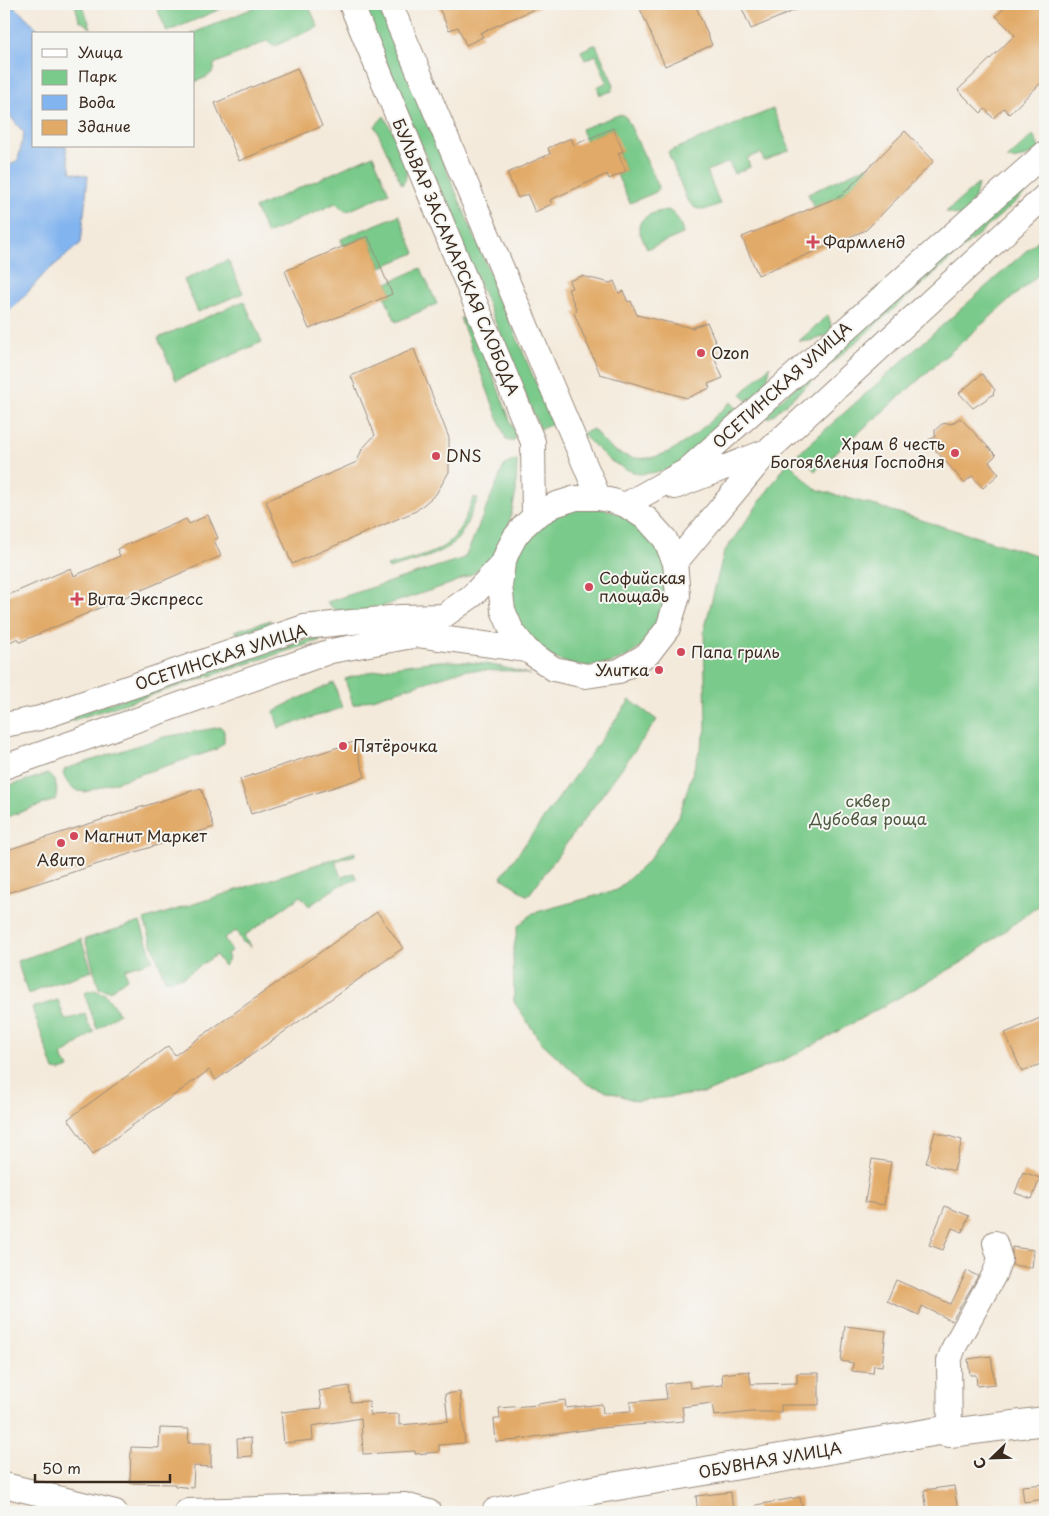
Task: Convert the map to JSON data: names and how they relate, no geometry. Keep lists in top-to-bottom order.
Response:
{
  "streets": {
    "main road": ["ОБУВНАЯ УЛИЦА"],
    "street": ["БУЛЬВАР ЗАСАМАРСКАЯ СЛОБОДА", "ОСЕТИНСКАЯ УЛИЦА"]
  },
  "crossings": [
    ["БУЛЬВАР ЗАСАМАРСКАЯ СЛОБОДА", "ОСЕТИНСКАЯ УЛИЦА"]
  ],
  "parks": ["сквер Дубовая роща"],
  "places": {
    "health": ["Фармленд", "Вита Экспресс"],
    "other": [
      "Ozon",
      "Храм в честь Богоявления Господня",
      "DNS",
      "Софийская площадь",
      "Папа гриль",
      "Улитка",
      "Пятёрочка",
      "Магнит Маркет",
      "Авито"
    ]
  },
  "legend": [
    "Улица",
    "Парк",
    "Вода",
    "Здание"
  ],
  "scale_bar": "50 m",
  "north": "bottom left"
}
